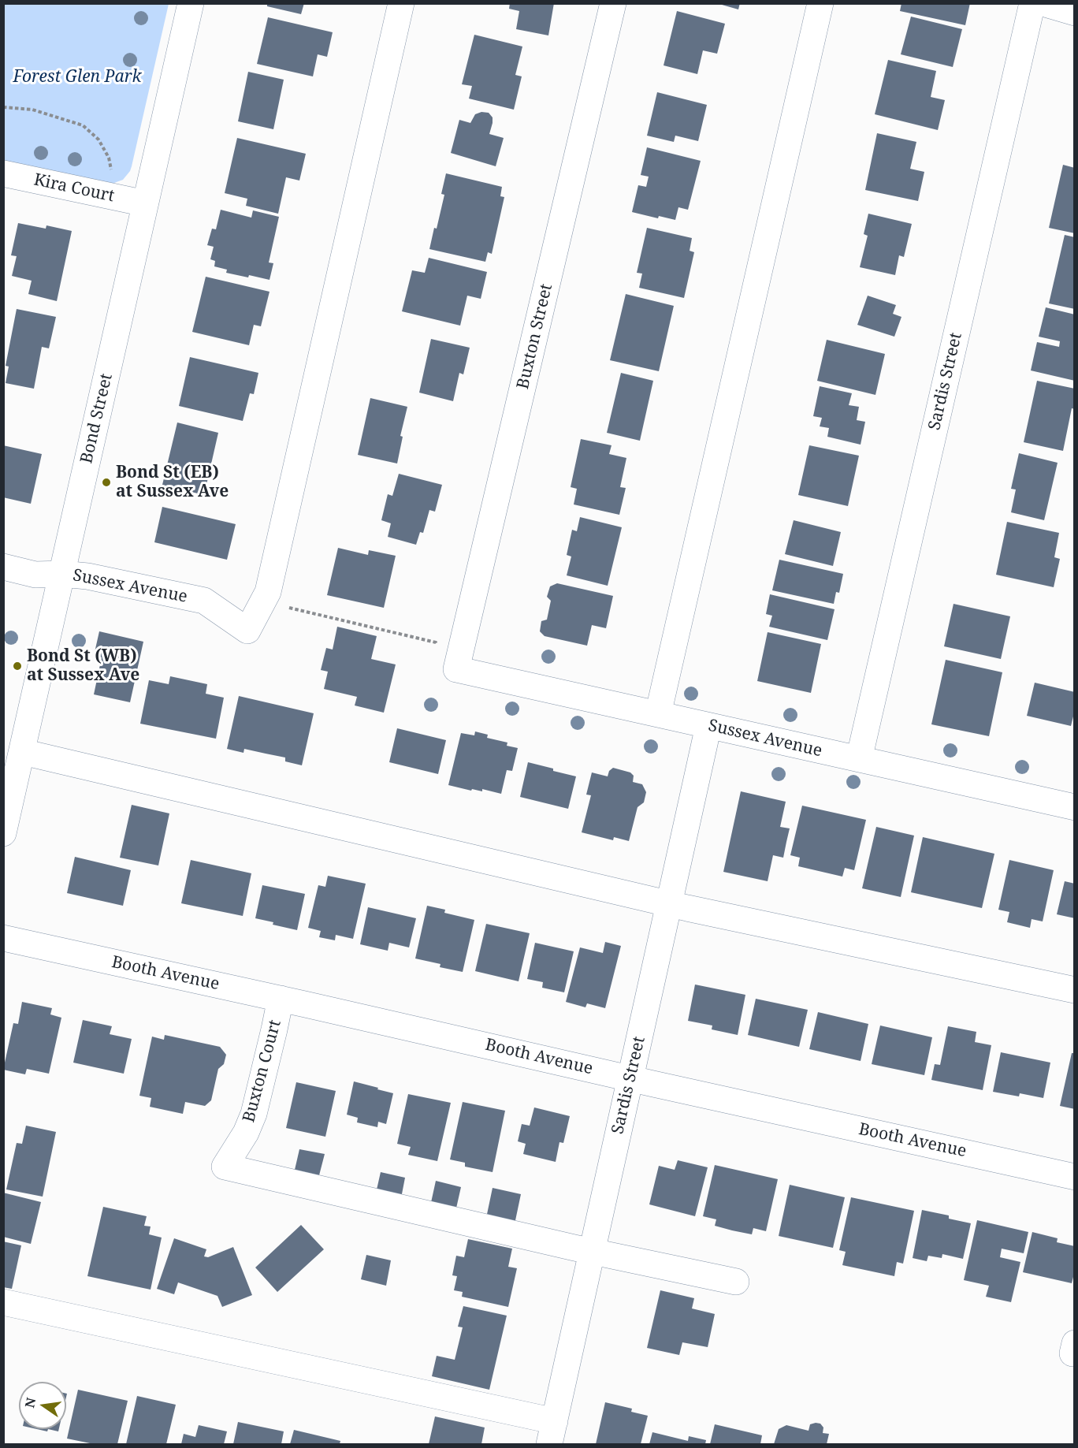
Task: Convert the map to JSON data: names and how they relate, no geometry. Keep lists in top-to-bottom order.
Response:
{
  "streets": {
    "street": [
      "Kira Court",
      "Buxton Street",
      "Sardis Street",
      "Bond Street",
      "Sussex Avenue",
      "Booth Avenue",
      "Buxton Court"
    ]
  },
  "crossings": [
    ["Kira Court", "Bond Street"],
    ["Buxton Street", "Sussex Avenue"],
    ["Sardis Street", "Sussex Avenue"],
    ["Sardis Street", "Booth Avenue"],
    ["Sardis Street", "Buxton Court"],
    ["Bond Street", "Sussex Avenue"],
    ["Booth Avenue", "Buxton Court"]
  ],
  "parks": ["Forest Glen Park"],
  "places": ["Bond St (EB) at Sussex Ave", "Bond St (WB) at Sussex Ave"],
  "north": "left"
}
